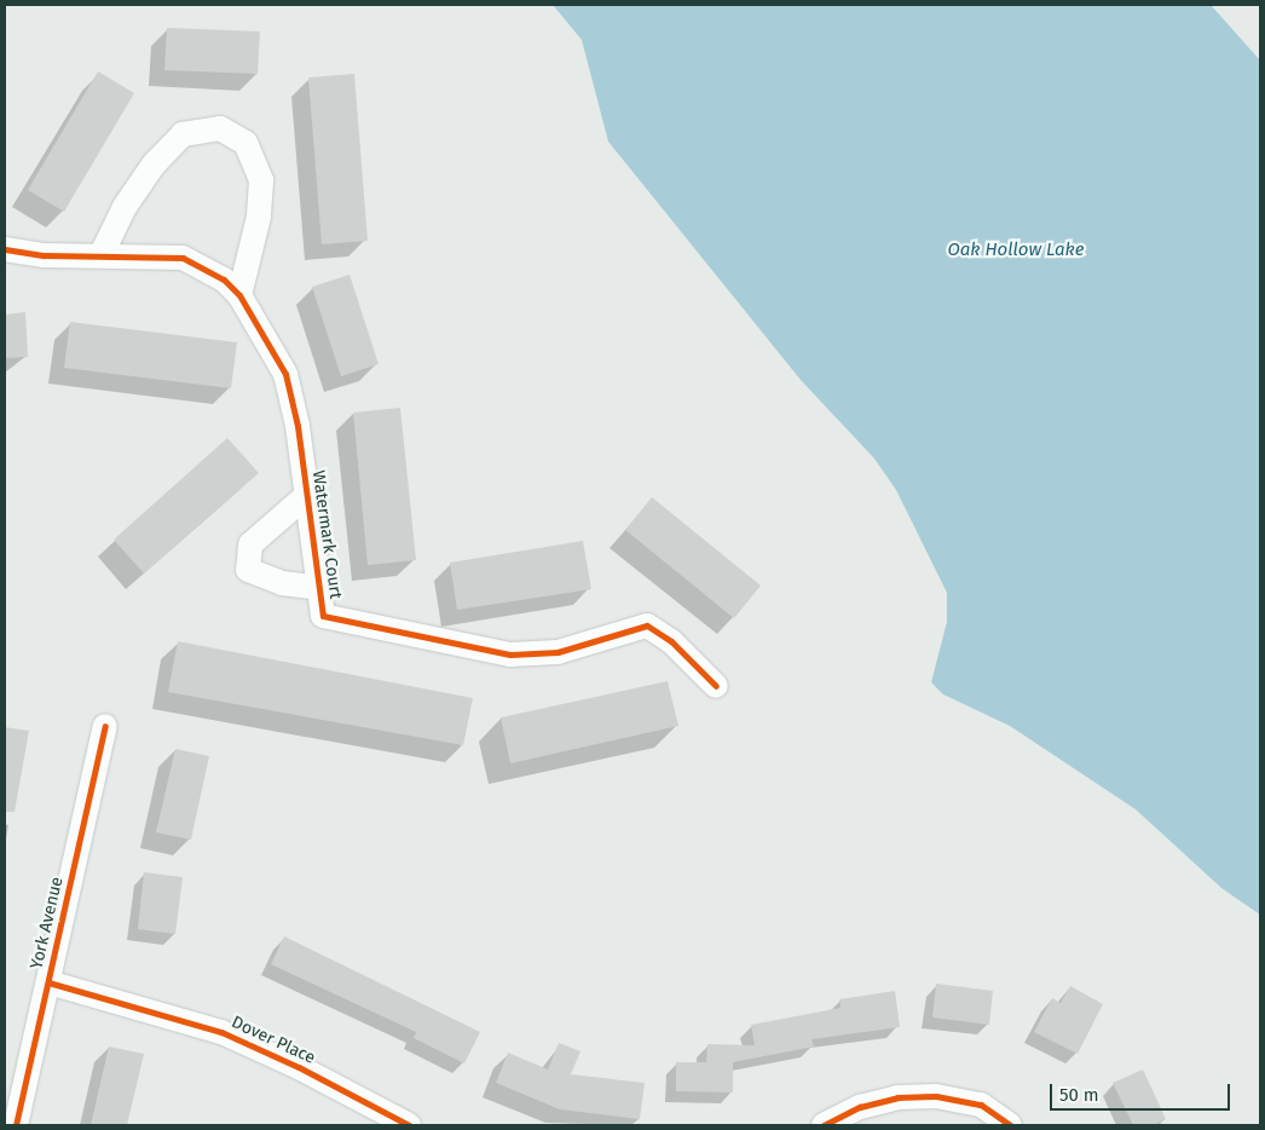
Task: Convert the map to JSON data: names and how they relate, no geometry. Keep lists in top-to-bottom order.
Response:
{
  "streets": {
    "street": ["Watermark Court", "York Avenue", "Dover Place"]
  },
  "crossings": [
    ["York Avenue", "Dover Place"]
  ],
  "water": ["Oak Hollow Lake"],
  "scale_bar": "50 m"
}
